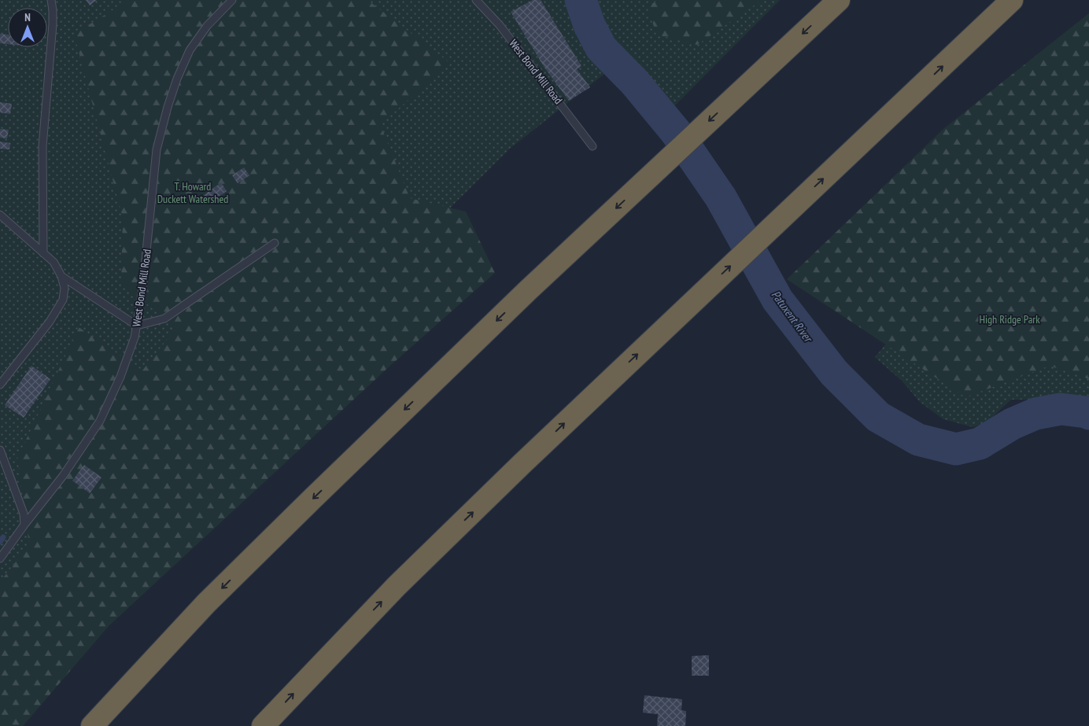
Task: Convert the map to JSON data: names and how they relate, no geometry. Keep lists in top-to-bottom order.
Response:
{
  "streets": {
    "lane": ["West Bond Mill Road"]
  },
  "water": ["Patuxent River"],
  "parks": ["T. Howard Duckett Watershed", "High Ridge Park"],
  "north": "top"
}
